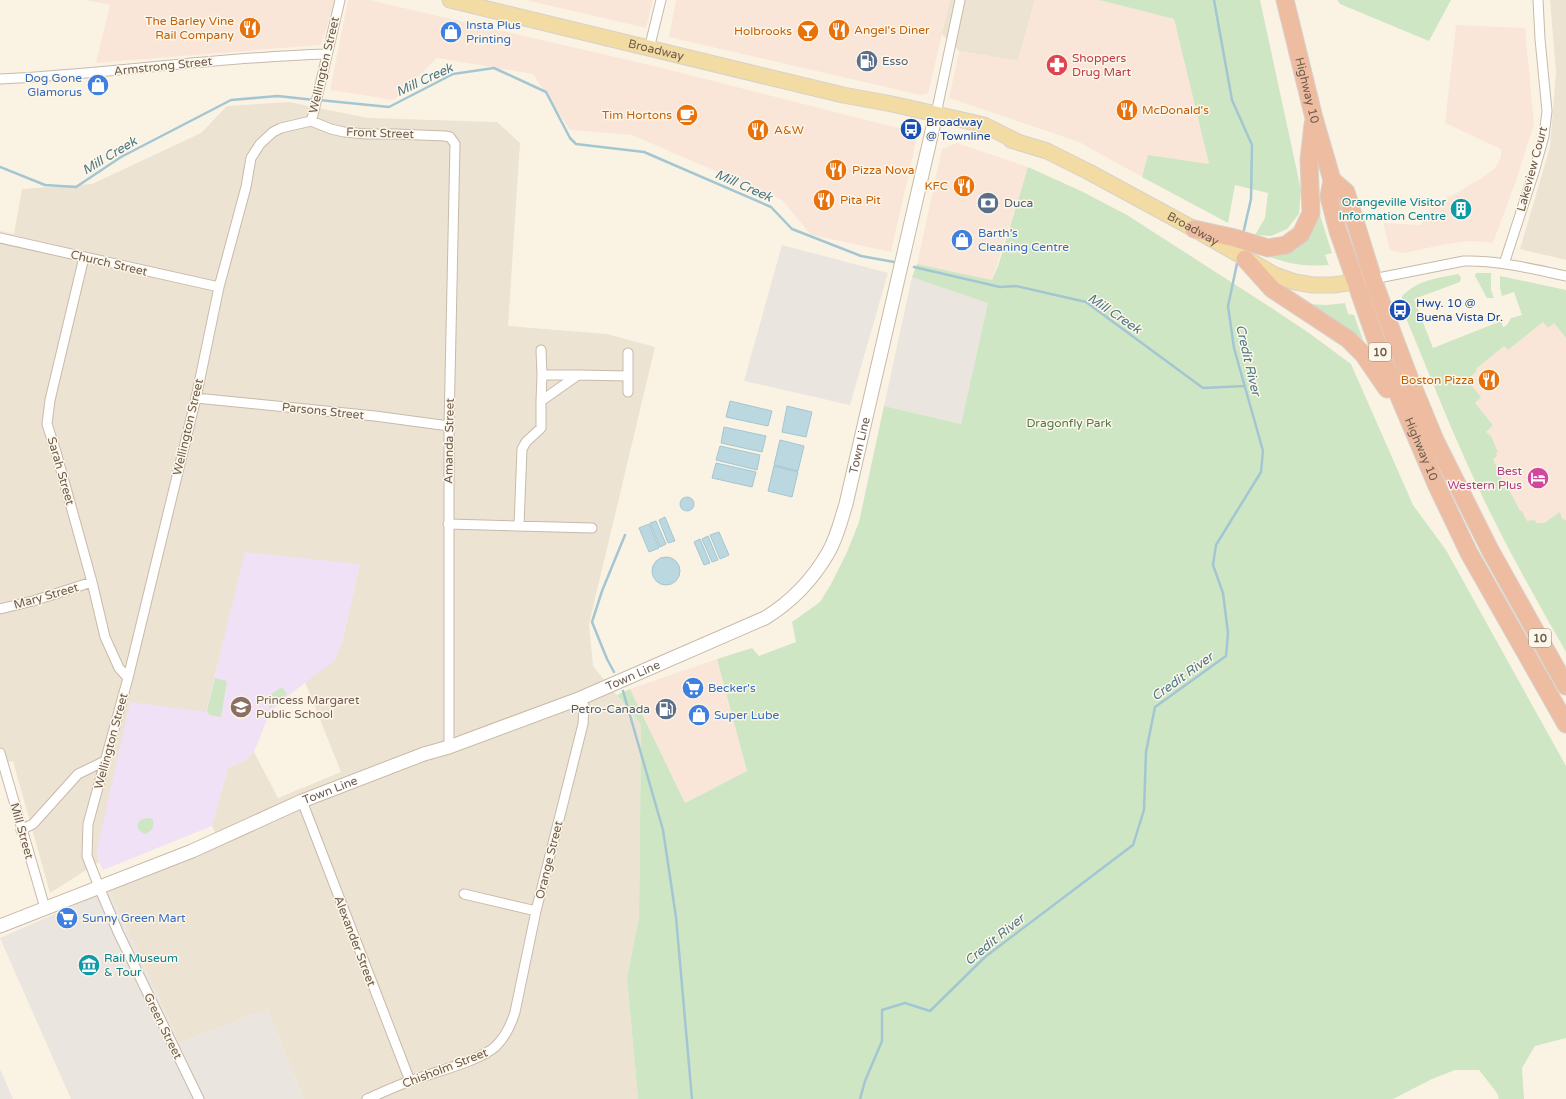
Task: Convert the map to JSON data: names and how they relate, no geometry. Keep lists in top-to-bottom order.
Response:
{
  "streets": {
    "highway": ["Highway 10", "10"],
    "main road": ["Broadway", "Town Line"],
    "street": [
      "Wellington Street",
      "Armstrong Street",
      "Front Street",
      "Lakeview Court",
      "Church Street",
      "Parsons Street",
      "Amanda Street",
      "Sarah Street",
      "Mary Street",
      "Mill Street",
      "Orange Street",
      "Alexander Street",
      "Green Street",
      "Chisholm Street"
    ]
  },
  "crossings": [
    ["Broadway", "Town Line"],
    ["Wellington Street", "Armstrong Street"],
    ["Wellington Street", "Front Street"],
    ["Wellington Street", "Church Street"],
    ["Wellington Street", "Parsons Street"],
    ["Wellington Street", "Town Line"],
    ["Wellington Street", "Sarah Street"],
    ["Wellington Street", "Green Street"],
    ["Front Street", "Amanda Street"],
    ["Church Street", "Sarah Street"],
    ["Parsons Street", "Amanda Street"],
    ["Amanda Street", "Town Line"],
    ["Town Line", "Mill Street"],
    ["Town Line", "Orange Street"],
    ["Town Line", "Alexander Street"],
    ["Town Line", "Green Street"],
    ["Sarah Street", "Mary Street"],
    ["Orange Street", "Chisholm Street"],
    ["Alexander Street", "Chisholm Street"]
  ],
  "water": ["Mill Creek", "Credit River"],
  "parks": ["Dragonfly Park"],
  "places": {
    "restaurant": [
      "The Barley Vine Rail Company",
      "Angel's Diner",
      "McDonald's",
      "A&W",
      "Pizza Nova",
      "KFC",
      "Pita Pit",
      "Boston Pizza"
    ],
    "bar": ["Holbrooks"],
    "shop": [
      "Insta Plus Printing",
      "Dog Gone Glamorus",
      "Barth’s Cleaning Centre",
      "Super Lube"
    ],
    "fuel station": ["Esso", "Petro-Canada"],
    "pharmacy": ["Shoppers Drug Mart"],
    "cafe": ["Tim Hortons"],
    "bus stop": ["Broadway @ Townline", "Hwy. 10 @ Buena Vista Dr."],
    "bank": ["Duca"],
    "building": ["Orangeville Visitor Information Centre"],
    "hotel": ["Best Western Plus"],
    "supermarket": ["Becker's", "Sunny Green Mart"],
    "school or university": ["Princess Margaret Public School"],
    "museum": ["Rail Museum & Tour"]
  }
}
